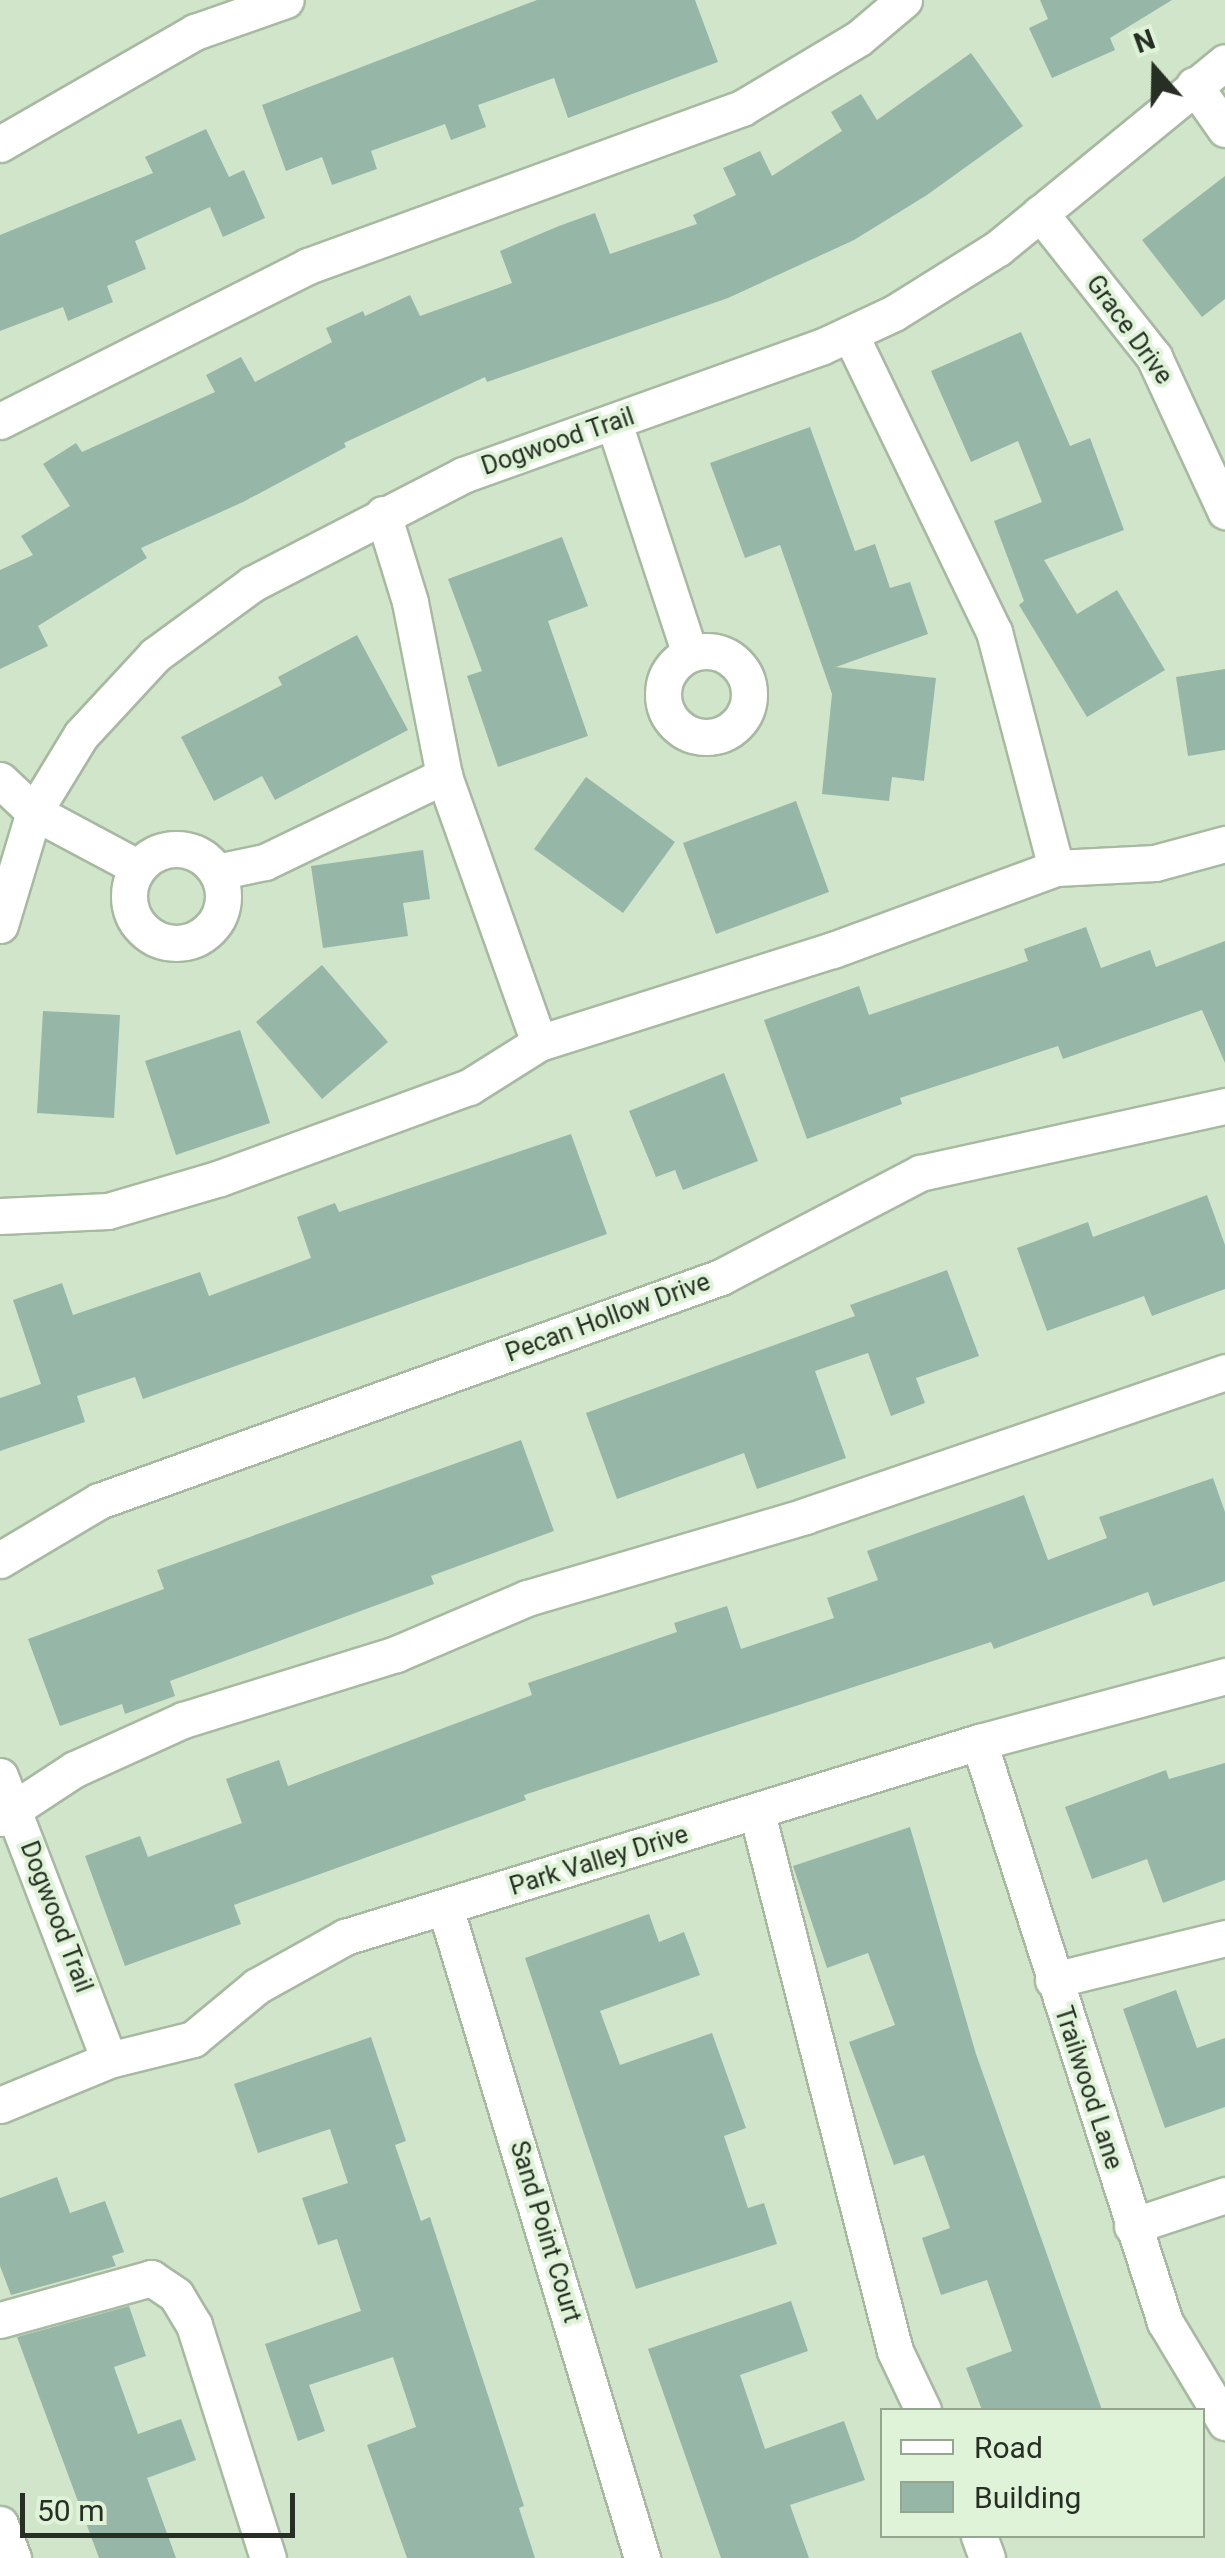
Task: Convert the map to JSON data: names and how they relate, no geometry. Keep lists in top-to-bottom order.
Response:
{
  "streets": {
    "street": [
      "Grace Drive",
      "Dogwood Trail",
      "Pecan Hollow Drive",
      "Park Valley Drive",
      "Trailwood Lane",
      "Sand Point Court"
    ]
  },
  "crossings": [
    ["Grace Drive", "Dogwood Trail"],
    ["Dogwood Trail", "Park Valley Drive"],
    ["Park Valley Drive", "Trailwood Lane"],
    ["Park Valley Drive", "Sand Point Court"]
  ],
  "legend": ["Road", "Building"],
  "scale_bar": "50 m",
  "north": "top"
}
